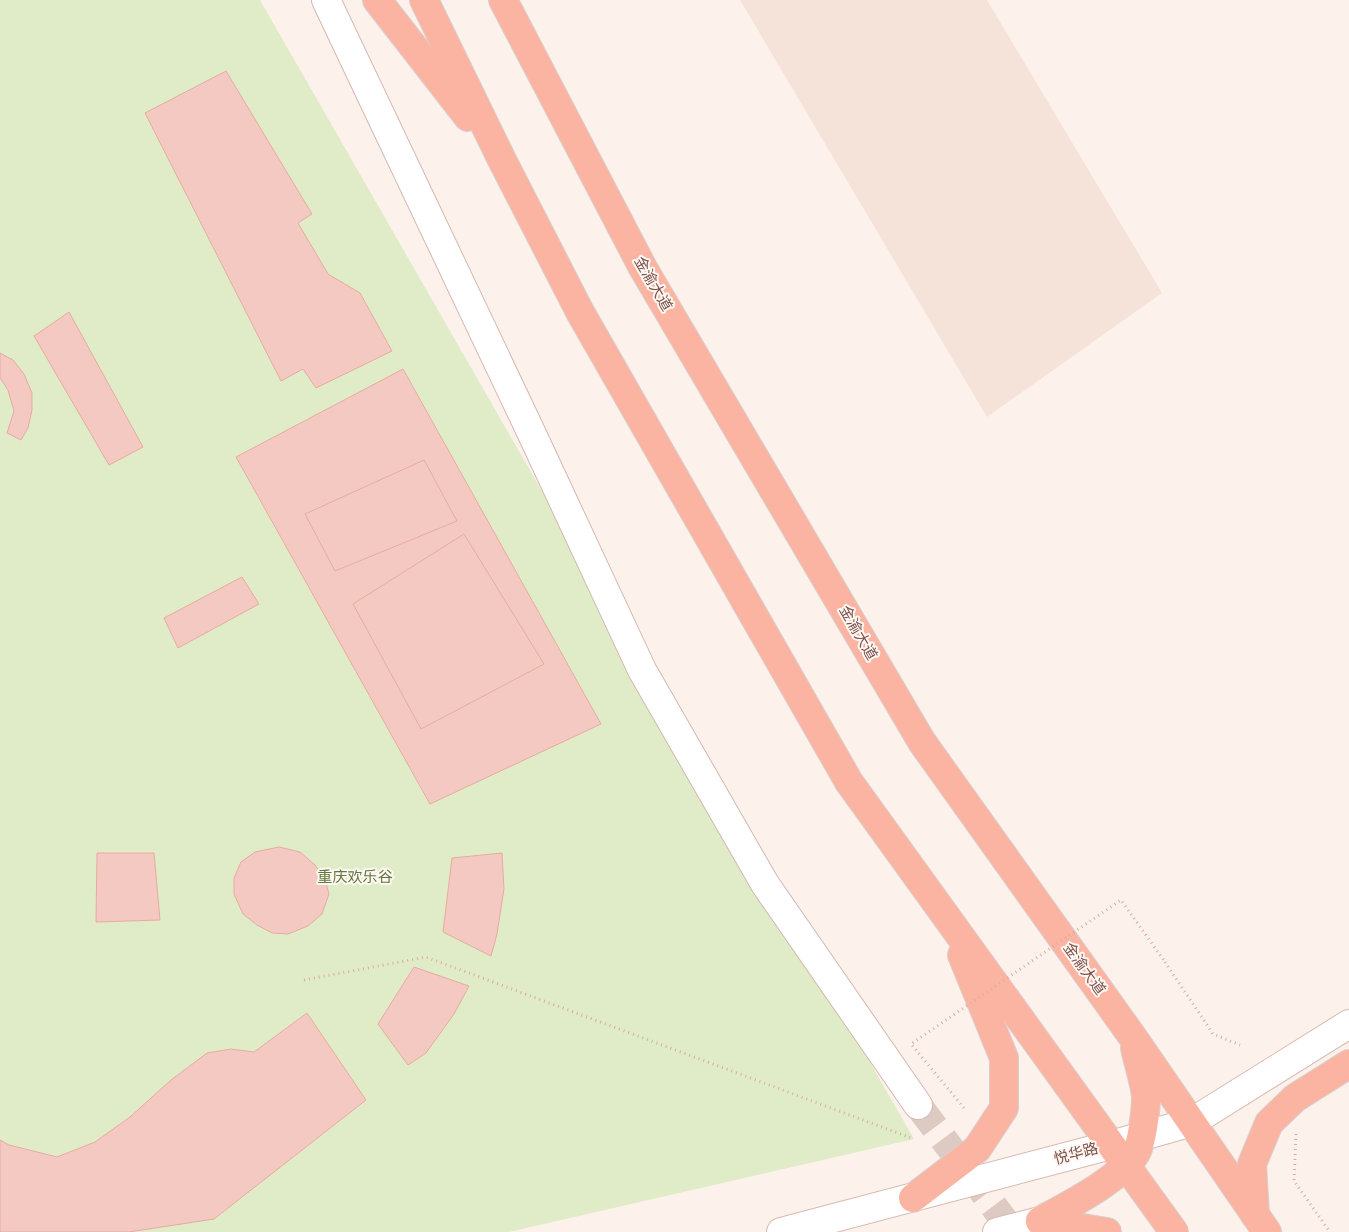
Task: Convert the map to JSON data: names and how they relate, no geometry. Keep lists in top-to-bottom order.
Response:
{
  "streets": {
    "highway": ["金渝大道"],
    "street": ["悦华路"]
  },
  "crossings": [
    ["金渝大道", "悦华路"]
  ],
  "parks": ["重庆欢乐谷"]
}
